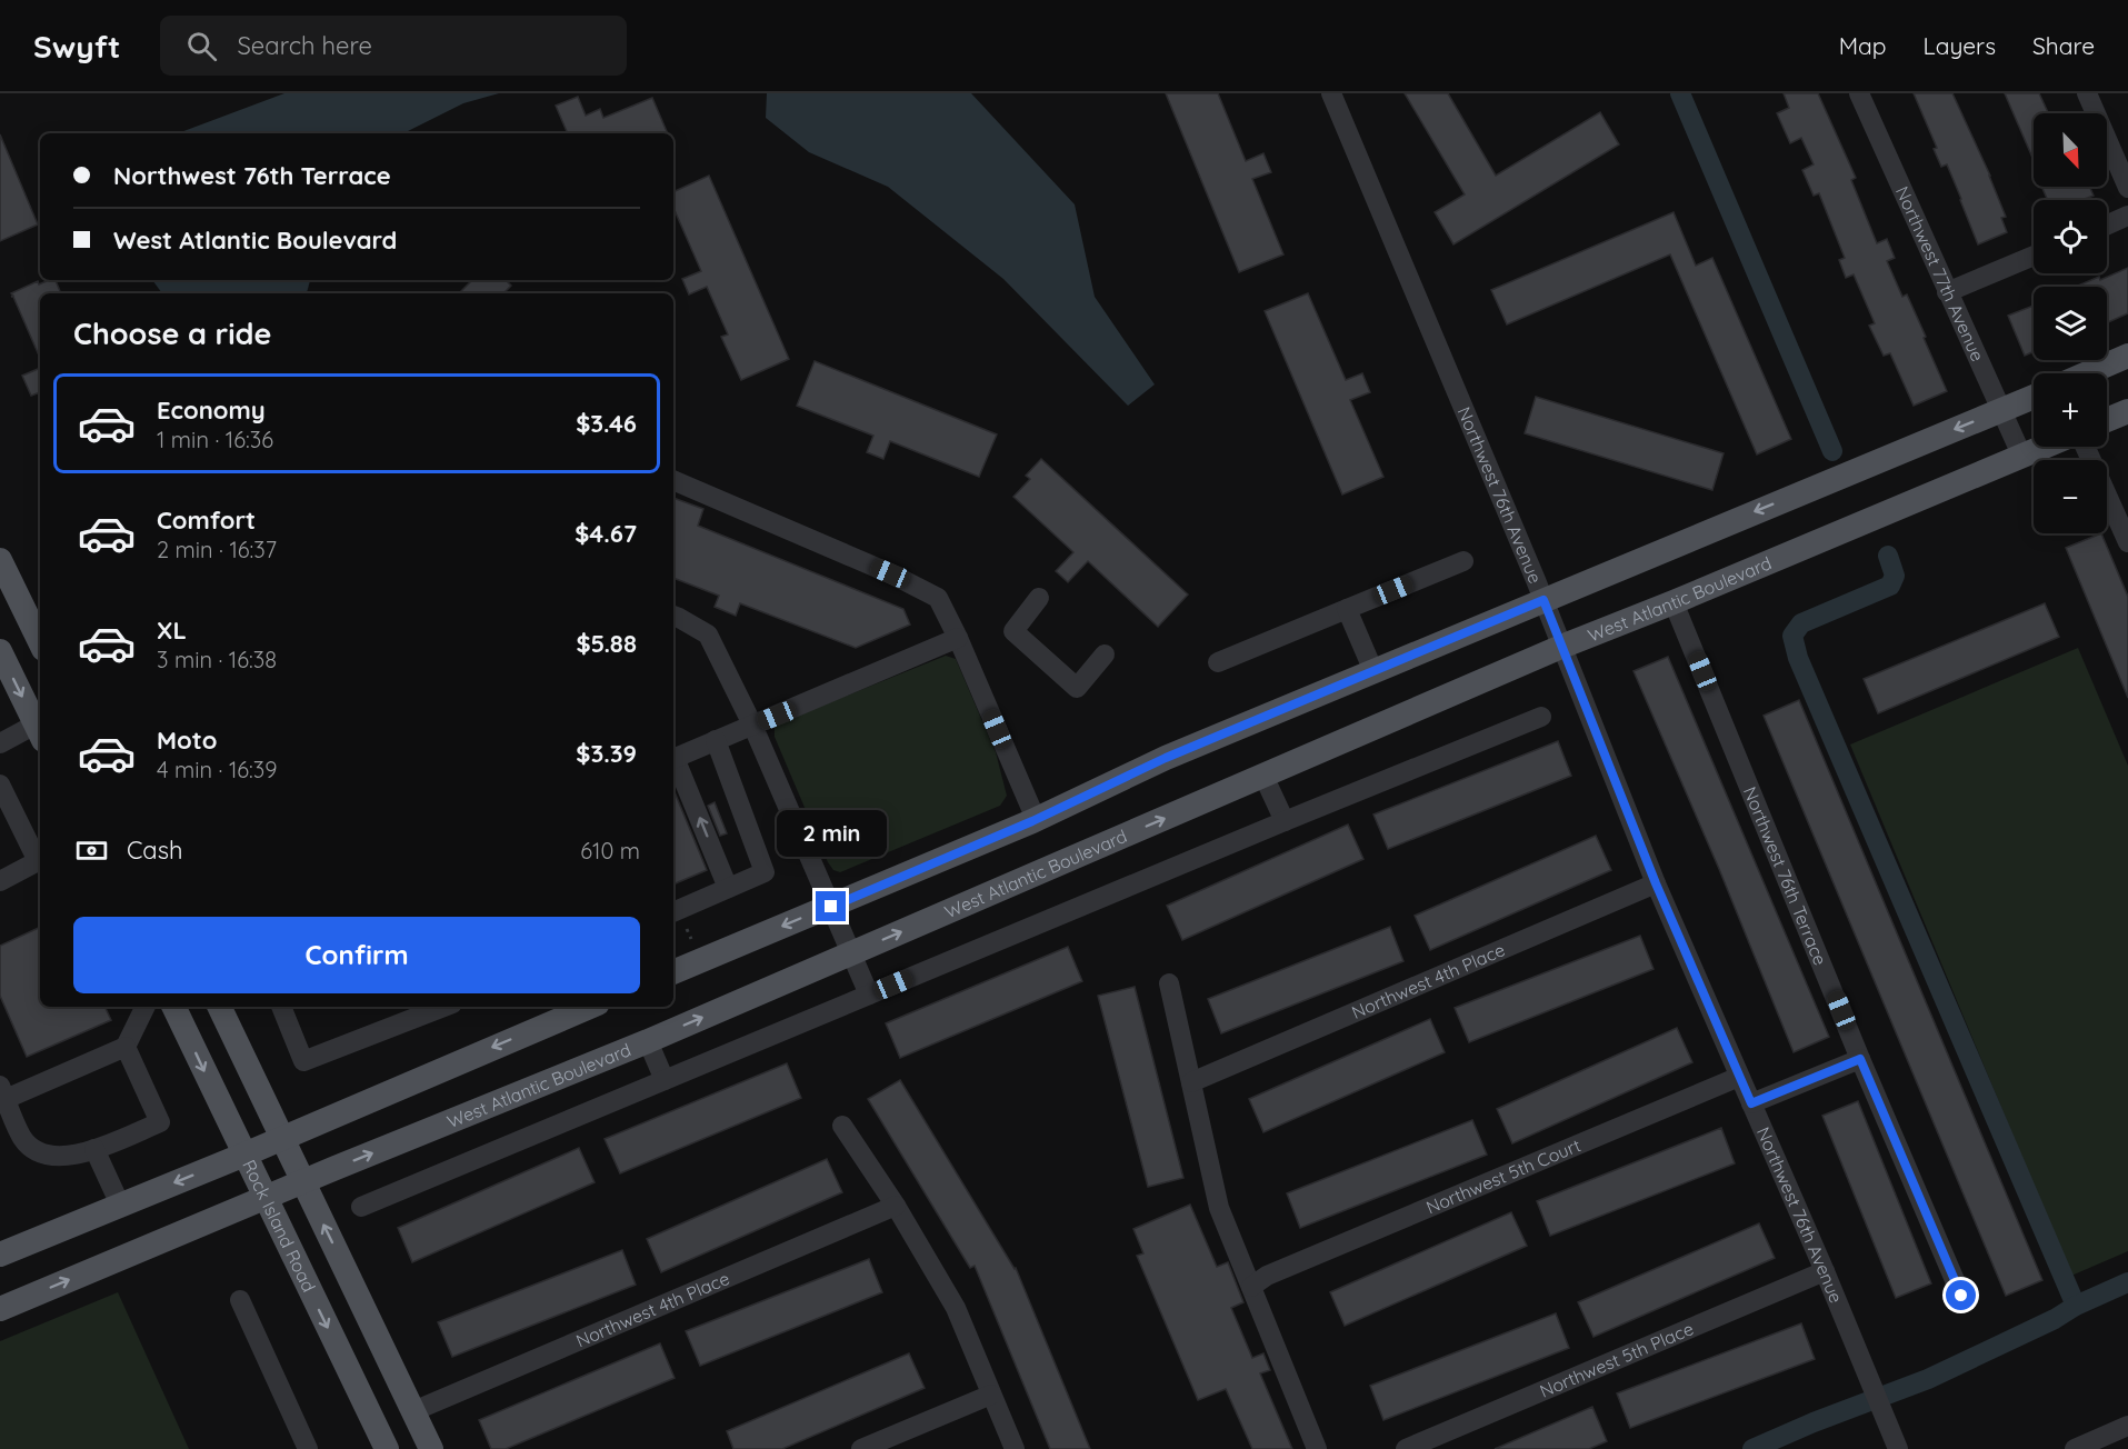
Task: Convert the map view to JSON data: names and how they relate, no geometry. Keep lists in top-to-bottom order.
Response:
{
  "streets": {
    "main road": ["West Atlantic Boulevard", "Rock Island Road"],
    "street": [
      "Northwest 77th Avenue",
      "Northwest 76th Avenue",
      "Northwest 76th Terrace",
      "Northwest 4th Place",
      "Northwest 5th Court",
      "Northwest 5th Place"
    ]
  },
  "crossings": [
    ["Northwest 77th Avenue", "West Atlantic Boulevard"],
    ["Northwest 76th Avenue", "West Atlantic Boulevard"],
    ["Northwest 76th Avenue", "Northwest 4th Place"],
    ["Northwest 76th Avenue", "Northwest 5th Court"],
    ["Northwest 76th Avenue", "Northwest 5th Place"],
    ["West Atlantic Boulevard", "Northwest 76th Terrace"],
    ["West Atlantic Boulevard", "Rock Island Road"]
  ],
  "north": "bottom right",
  "page": {
    "header": "Swyft",
    "search": "Search here",
    "nav": ["Map", "Layers", "Share"],
    "map_buttons": ["+", "−"],
    "banner": ["Northwest 76th Terrace", "West Atlantic Boulevard"],
    "heading": "Choose a ride",
    "list": [
      {
        "name": "Economy",
        "note": "1 min · 16:36",
        "value": "$3.46"
      },
      {
        "name": "Comfort",
        "note": "2 min · 16:37",
        "value": "$4.67"
      },
      {
        "name": "XL",
        "note": "3 min · 16:38",
        "value": "$5.88"
      },
      {
        "name": "Moto",
        "note": "4 min · 16:39",
        "value": "$3.39"
      }
    ],
    "bubble": "2 min",
    "pay": ["Cash", "610 m"],
    "buttons": "Confirm"
  }
}
